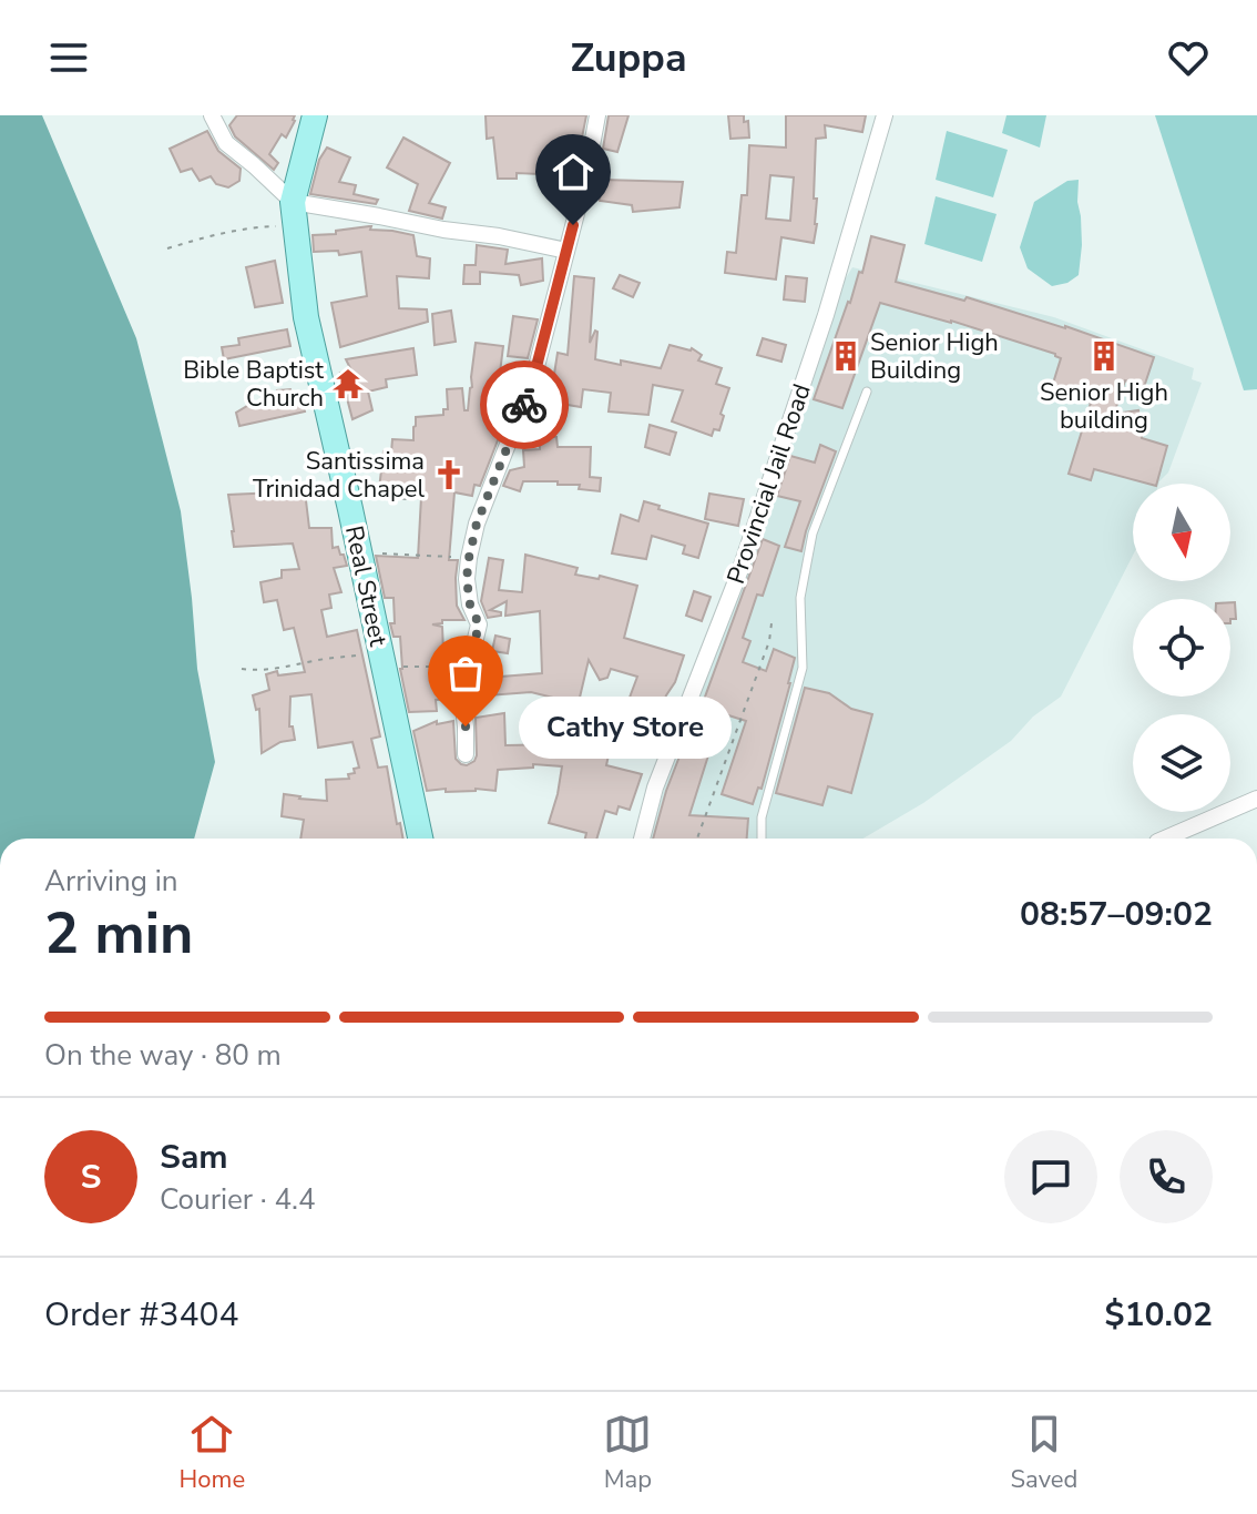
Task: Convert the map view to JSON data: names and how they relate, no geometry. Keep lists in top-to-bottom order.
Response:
{
  "streets": {
    "main road": ["Real Street"],
    "street": ["Provincial Jail Road"]
  },
  "places": {
    "building": ["Senior High Building", "Senior High building"],
    "temple": ["Bible Baptist Church"],
    "church": ["Santissima Trinidad Chapel"],
    "other": ["Cathy Store"]
  },
  "north": "bottom",
  "page": {
    "header": "Zuppa",
    "bubble": "Cathy Store",
    "heading": ["2 min", "Arriving in", "08:57–09:02"],
    "panel": [
      "Sam",
      "Courier · 4.4",
      "Order #3404",
      "$10.02"
    ],
    "bar": "On the way · 80 m",
    "round": "S",
    "tabs": ["Home", "Map", "Saved"]
  }
}
